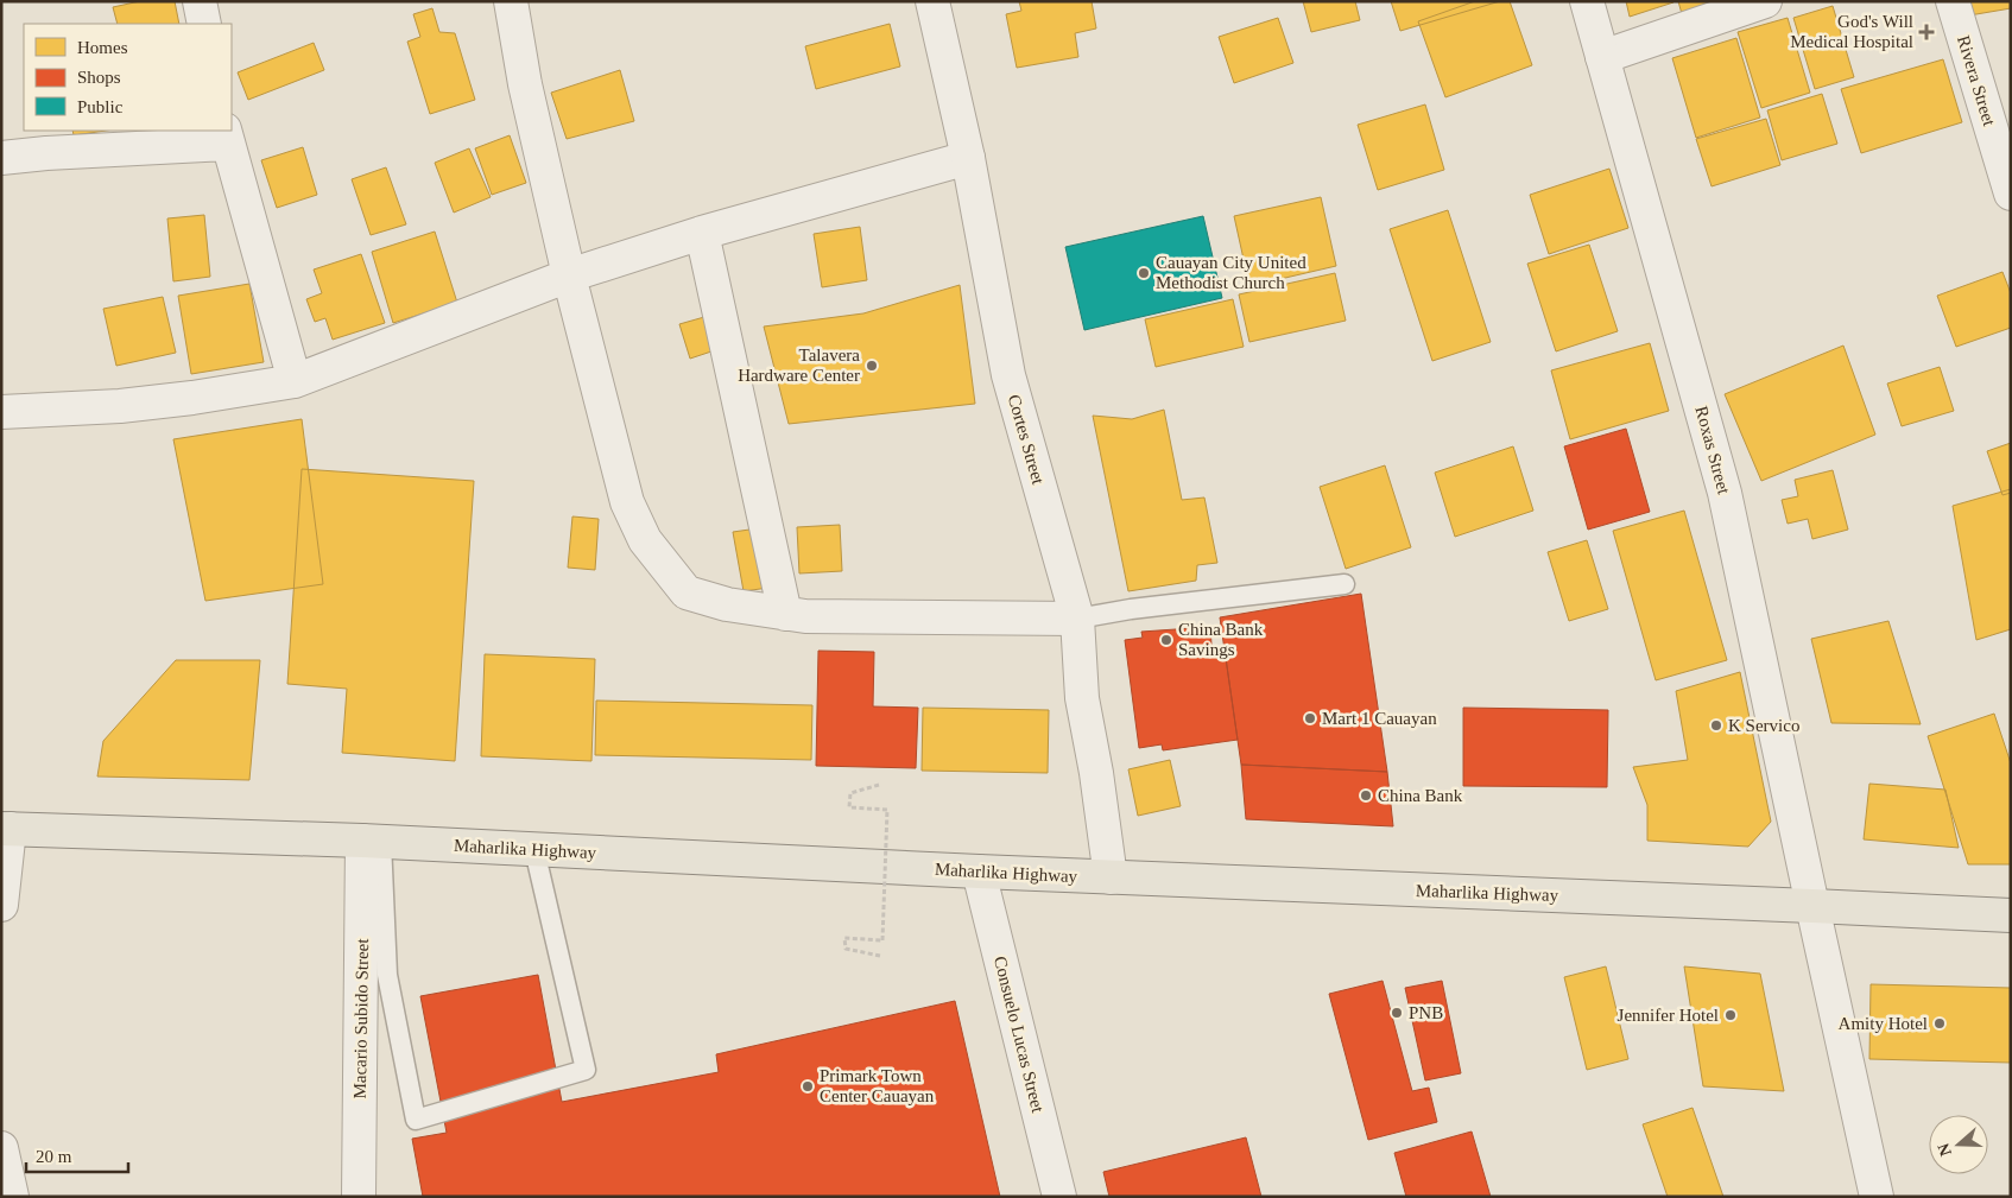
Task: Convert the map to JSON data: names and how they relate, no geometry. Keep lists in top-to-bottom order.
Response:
{
  "streets": {
    "main road": ["Maharlika Highway"],
    "street": [
      "Rivera Street",
      "Cortes Street",
      "Roxas Street",
      "Macario Subido Street",
      "Consuelo Lucas Street"
    ]
  },
  "crossings": [
    ["Cortes Street", "Maharlika Highway"],
    ["Roxas Street", "Maharlika Highway"],
    ["Maharlika Highway", "Macario Subido Street"],
    ["Maharlika Highway", "Consuelo Lucas Street"]
  ],
  "places": {
    "health": ["God's Will Medical Hospital"],
    "other": [
      "Cauayan City United Methodist Church",
      "Talavera Hardware Center",
      "China Bank Savings",
      "Mart 1 Cauayan",
      "K Servico",
      "China Bank",
      "PNB",
      "Jennifer Hotel",
      "Amity Hotel",
      "Primark Town Center Cauayan"
    ]
  },
  "legend": ["Homes", "Shops", "Public"],
  "scale_bar": "20 m",
  "north": "left"
}
